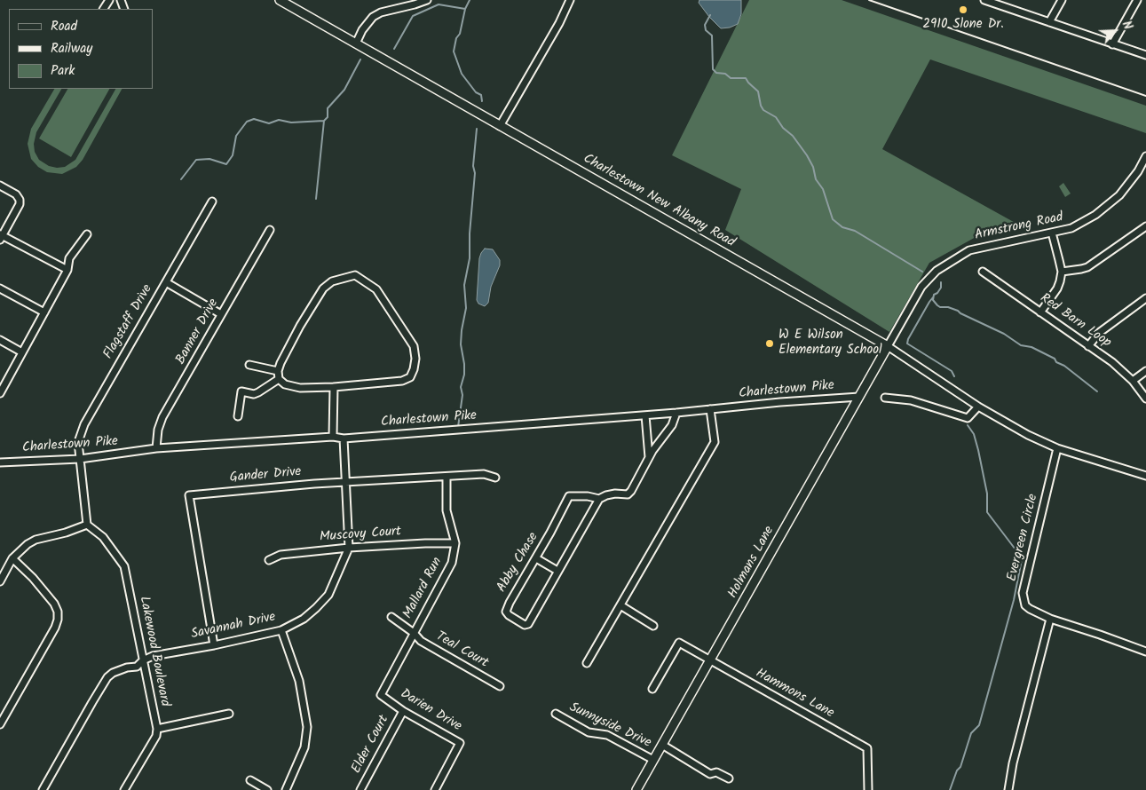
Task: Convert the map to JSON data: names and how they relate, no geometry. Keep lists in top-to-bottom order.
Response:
{
  "streets": {
    "main road": ["Charlestown New Albany Road", "Holmans Lane"],
    "street": [
      "Armstrong Road",
      "Red Barn Loop",
      "Flagstaff Drive",
      "Banner Drive",
      "Charlestown Pike",
      "Gander Drive",
      "Muscovy Court",
      "Evergreen Circle",
      "Abby Chase",
      "Mallard Run",
      "Savannah Drive",
      "Teal Court",
      "Lakewood Boulevard",
      "Hammons Lane",
      "Darien Drive",
      "Sunnyside Drive",
      "Elder Court"
    ]
  },
  "crossings": [
    ["Charlestown New Albany Road", "Armstrong Road"],
    ["Charlestown New Albany Road", "Evergreen Circle"],
    ["Charlestown New Albany Road", "Holmans Lane"],
    ["Armstrong Road", "Holmans Lane"],
    ["Flagstaff Drive", "Charlestown Pike"],
    ["Banner Drive", "Charlestown Pike"],
    ["Charlestown Pike", "Abby Chase"],
    ["Charlestown Pike", "Holmans Lane"],
    ["Charlestown Pike", "Savannah Drive"],
    ["Gander Drive", "Mallard Run"],
    ["Gander Drive", "Savannah Drive"],
    ["Muscovy Court", "Mallard Run"],
    ["Muscovy Court", "Savannah Drive"],
    ["Holmans Lane", "Hammons Lane"],
    ["Holmans Lane", "Sunnyside Drive"],
    ["Mallard Run", "Teal Court"],
    ["Mallard Run", "Darien Drive"],
    ["Savannah Drive", "Lakewood Boulevard"],
    ["Teal Court", "Darien Drive"],
    ["Darien Drive", "Elder Court"]
  ],
  "places": ["2910 Slone Dr.", "W E Wilson Elementary School"],
  "legend": ["Road", "Railway", "Park"],
  "north": "top right"
}
